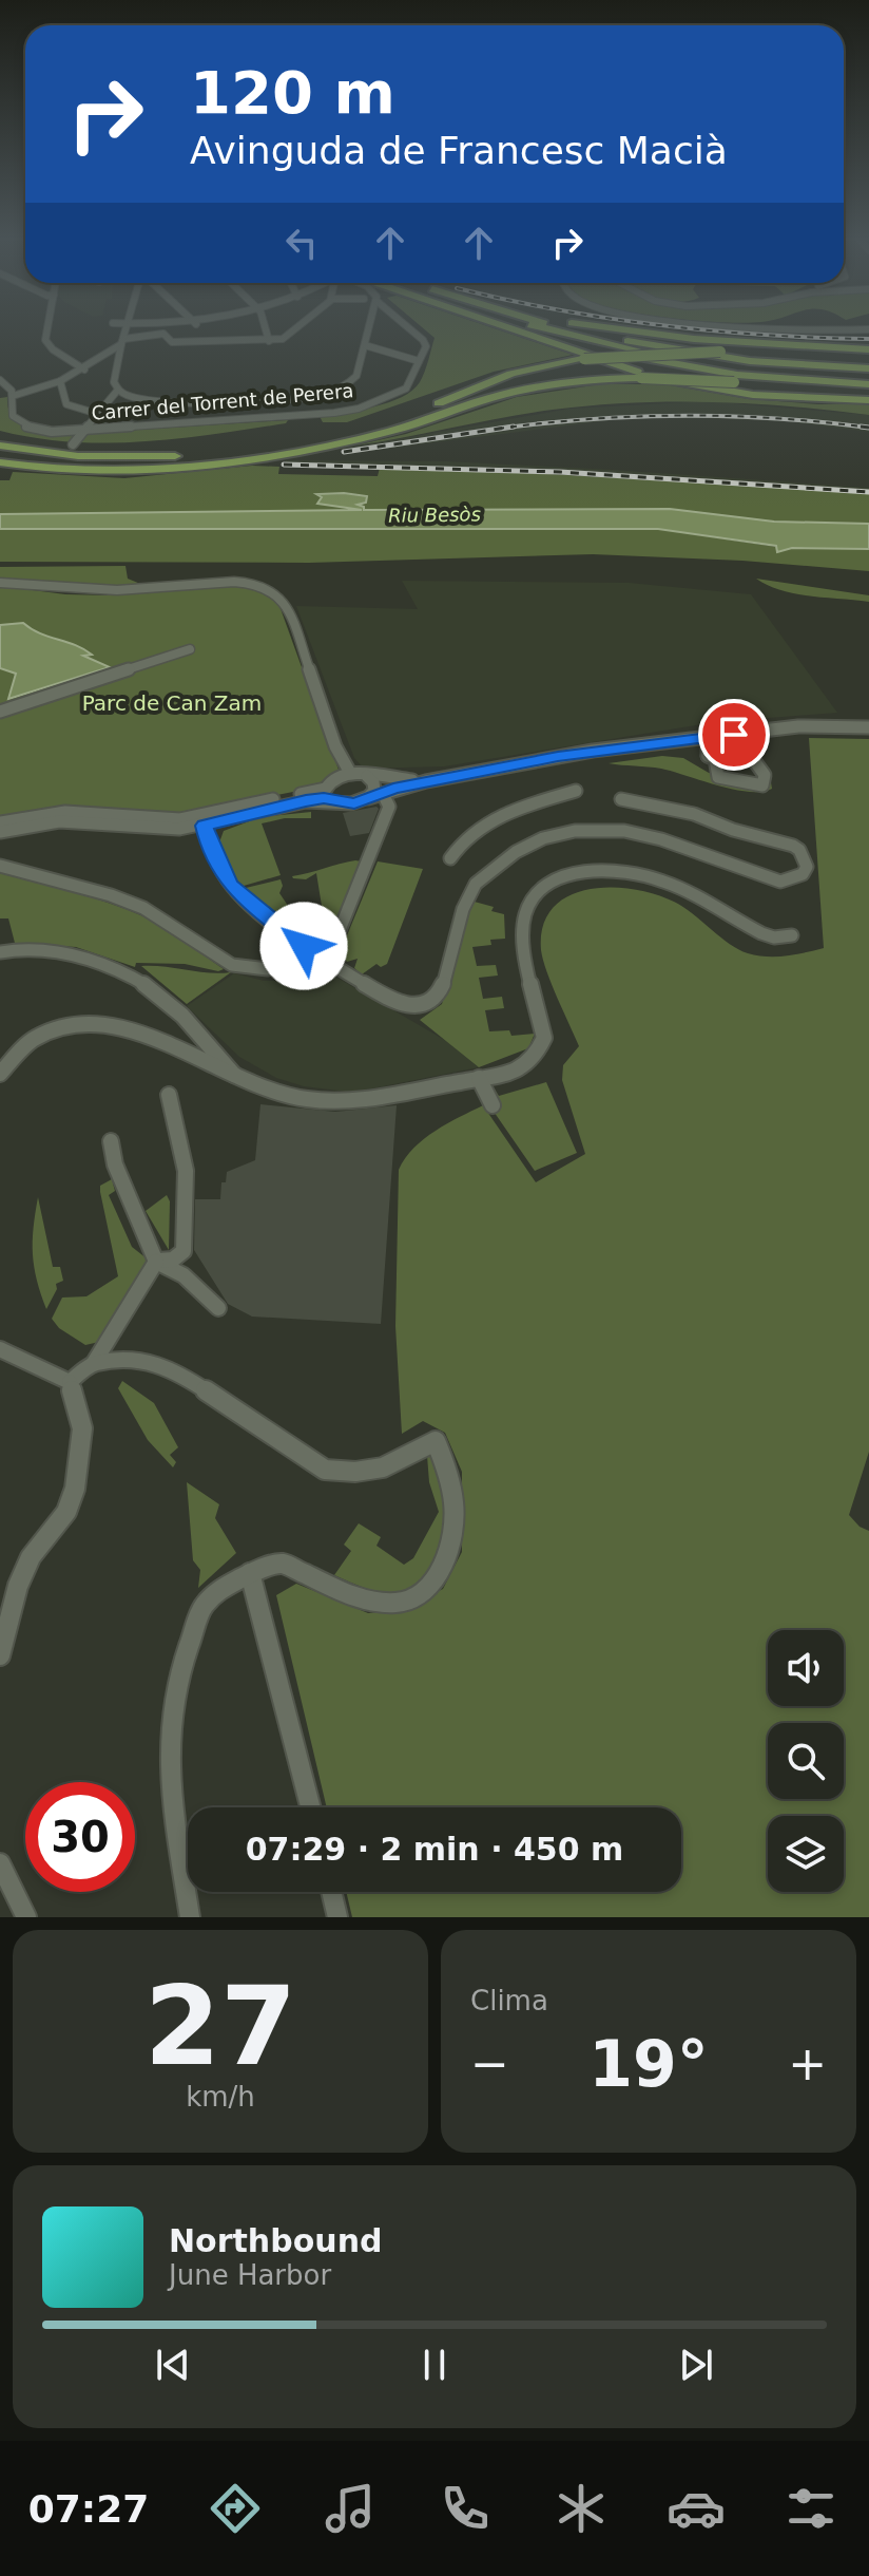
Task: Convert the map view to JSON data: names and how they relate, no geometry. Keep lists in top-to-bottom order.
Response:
{
  "streets": {
    "street": ["Carrer del Torrent de Perera"]
  },
  "water": ["Riu Besòs"],
  "parks": ["Parc de Can Zam"],
  "page": {
    "turn": ["120 m", "Avinguda de Francesc Macià"],
    "limit": "30",
    "trip": "07:29 · 2 min · 450 m",
    "tile": [
      ["27", "km/h"],
      "Clima"
    ],
    "heat": ["−", "19°", "+"],
    "song": ["Northbound", "June Harbor"],
    "tabs": "07:27"
  }
}
